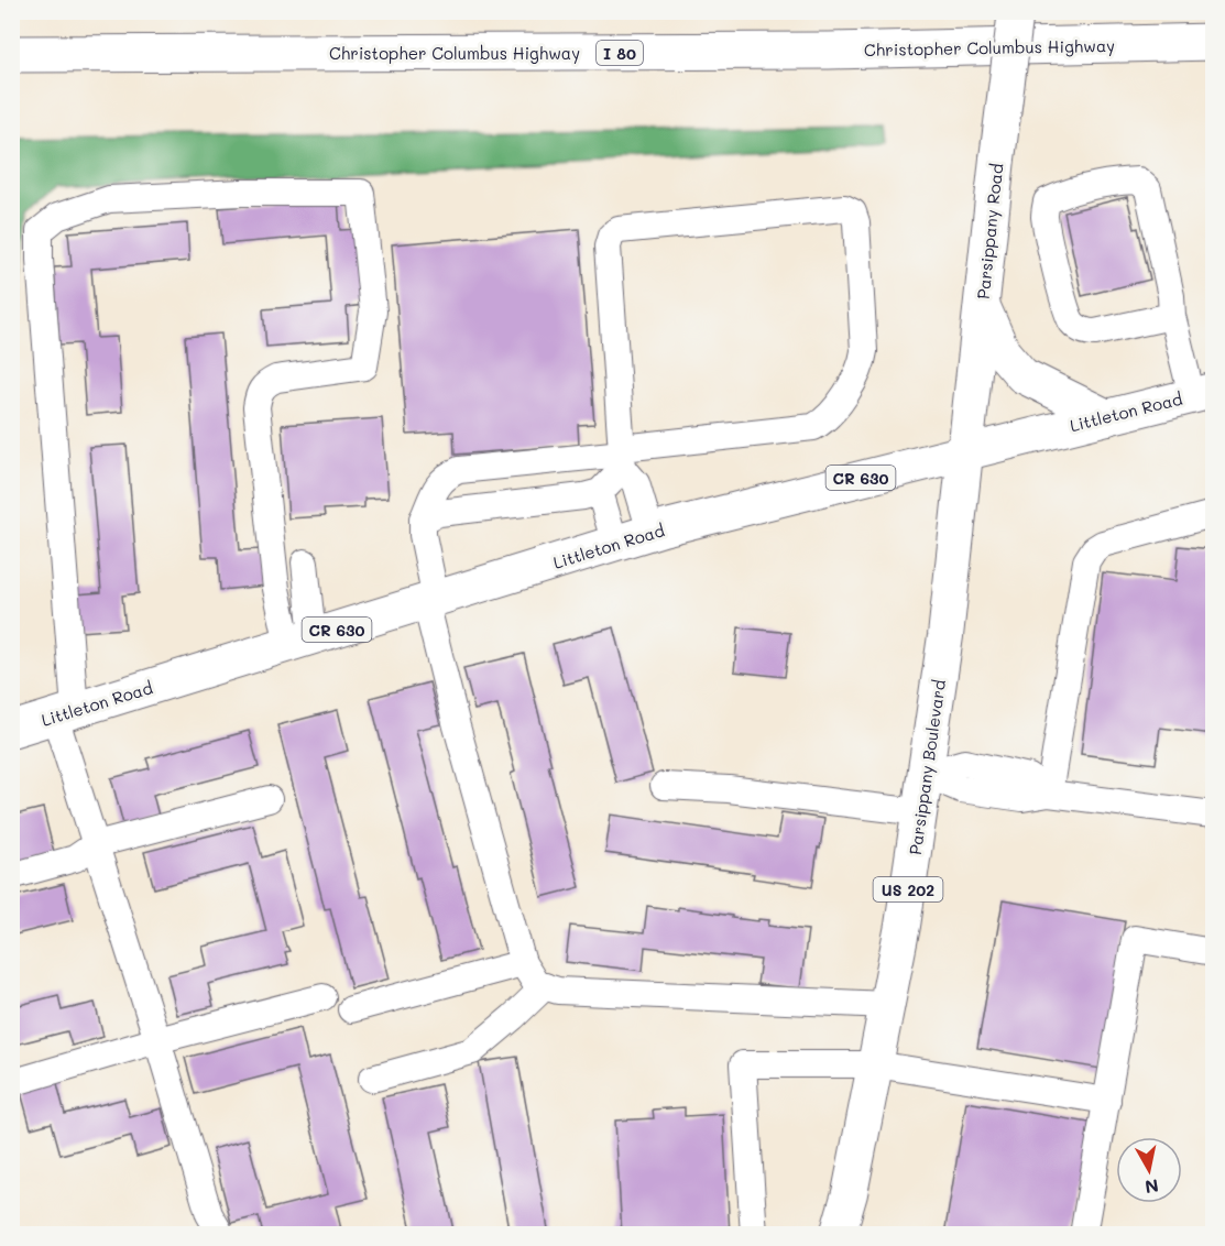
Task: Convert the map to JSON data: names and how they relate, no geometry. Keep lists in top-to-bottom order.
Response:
{
  "streets": {
    "highway": ["Christopher Columbus Highway", "I 80"],
    "main road": [
      "Parsippany Road",
      "Littleton Road",
      "CR 630",
      "Parsippany Boulevard",
      "US 202"
    ]
  },
  "crossings": [
    ["Parsippany Road", "Littleton Road"],
    ["Parsippany Road", "Parsippany Boulevard"],
    ["Littleton Road", "Parsippany Boulevard"]
  ],
  "north": "bottom"
}
